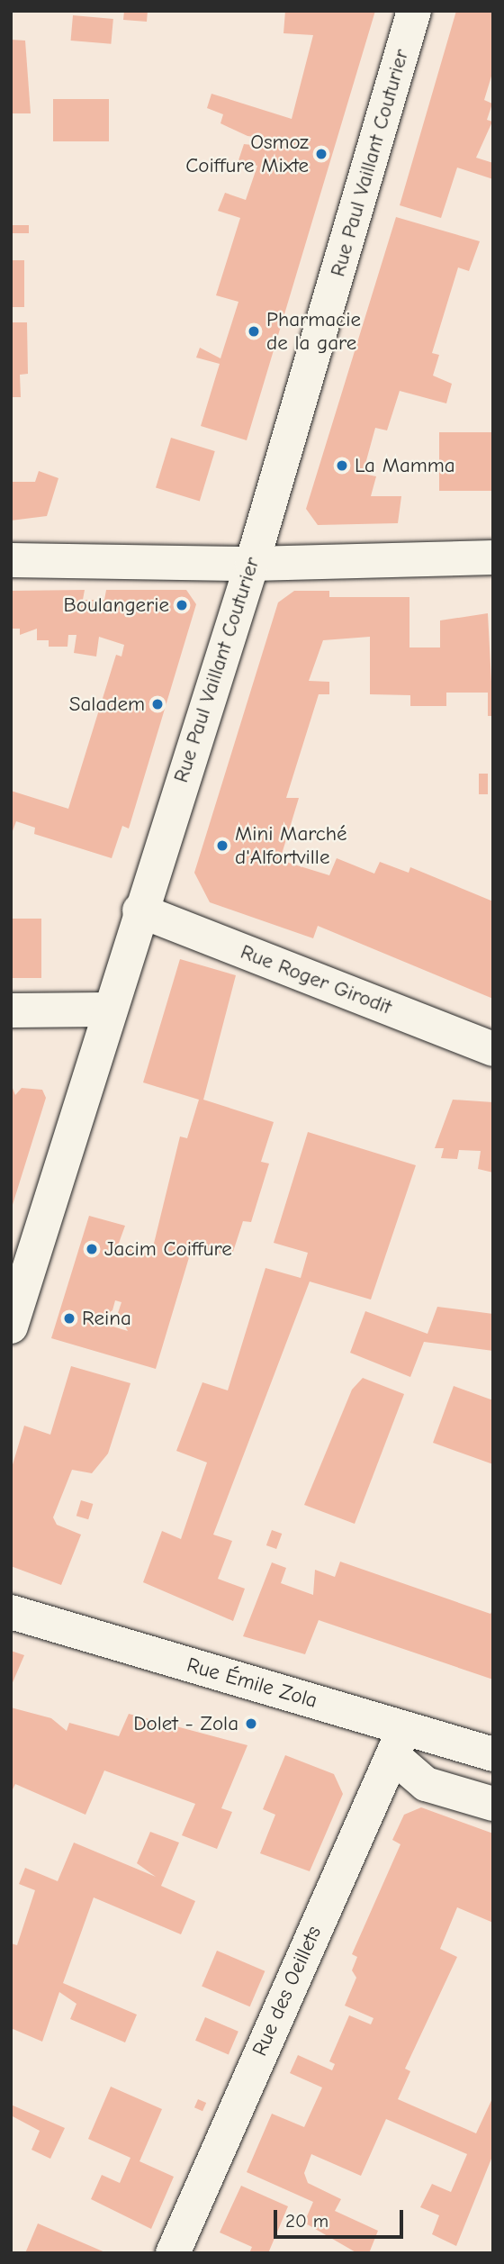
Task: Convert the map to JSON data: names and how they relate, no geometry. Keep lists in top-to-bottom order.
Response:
{
  "streets": {
    "street": [
      "Rue Paul Vaillant Couturier",
      "Rue Roger Girodit",
      "Rue Émile Zola",
      "Rue des Oeillets"
    ]
  },
  "crossings": [
    ["Rue Paul Vaillant Couturier", "Rue Roger Girodit"],
    ["Rue Émile Zola", "Rue des Oeillets"]
  ],
  "places": [
    "Osmoz Coiffure Mixte",
    "Pharmacie de la gare",
    "La Mamma",
    "Boulangerie",
    "Saladem",
    "Mini Marché d'Alfortville",
    "Jacim Coiffure",
    "Reina",
    "Dolet - Zola"
  ],
  "scale_bar": "20 m"
}
